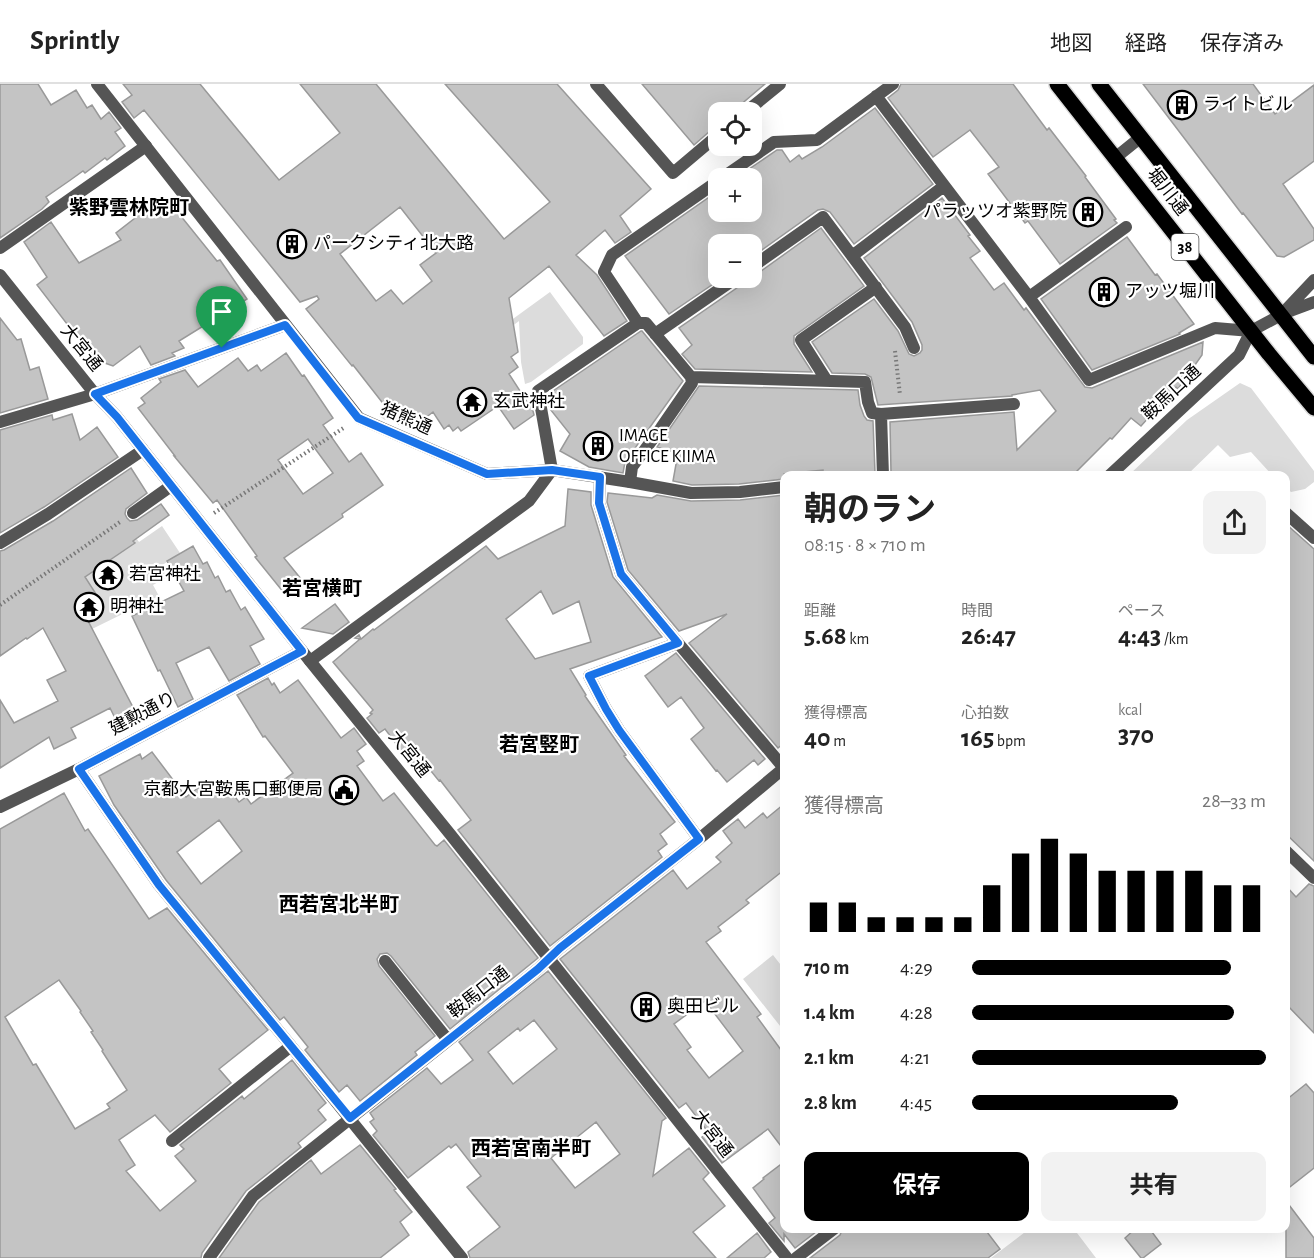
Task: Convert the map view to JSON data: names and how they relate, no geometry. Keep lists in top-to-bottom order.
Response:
{
  "streets": {
    "main road": ["堀川通", "38"],
    "street": [
      "大宮通",
      "鞍馬口通",
      "猪熊通",
      "建勲通り"
    ]
  },
  "crossings": [
    ["堀川通", "鞍馬口通"],
    ["大宮通", "鞍馬口通"],
    ["大宮通", "建勲通り"],
    ["猪熊通", "建勲通り"]
  ],
  "districts": [
    "紫野雲林院町",
    "若宮横町",
    "若宮竪町",
    "西若宮北半町",
    "西若宮南半町"
  ],
  "places": {
    "building": [
      "ライトビル",
      "パラッツオ紫野院",
      "パークシティ北大路",
      "アッツ堀川",
      "IMAGE OFFICE KIIMA",
      "奥田ビル"
    ],
    "temple": ["玄武神社", "若宮神社", "明神社"],
    "public building": ["京都大宮鞍馬口郵便局"]
  },
  "page": {
    "header": "Sprintly",
    "nav": ["地図", "経路", "保存済み"],
    "map_buttons": ["+", "−"],
    "heading": ["朝のラン", "08:15 · 8 × 710 m"],
    "stats": [
      ["距離", "5.68 km"],
      ["時間", "26:47"],
      ["ペース", "4:43 /km"],
      ["獲得標高", "40 m"],
      ["心拍数", "165 bpm"],
      ["kcal", "370"]
    ],
    "chart": ["獲得標高", "28–33 m"],
    "list": [
      {
        "name": "710 m",
        "note": "4:29"
      },
      {
        "name": "1.4 km",
        "note": "4:28"
      },
      {
        "name": "2.1 km",
        "note": "4:21"
      },
      {
        "name": "2.8 km",
        "note": "4:45"
      }
    ],
    "buttons": ["保存", "共有"]
  }
}
